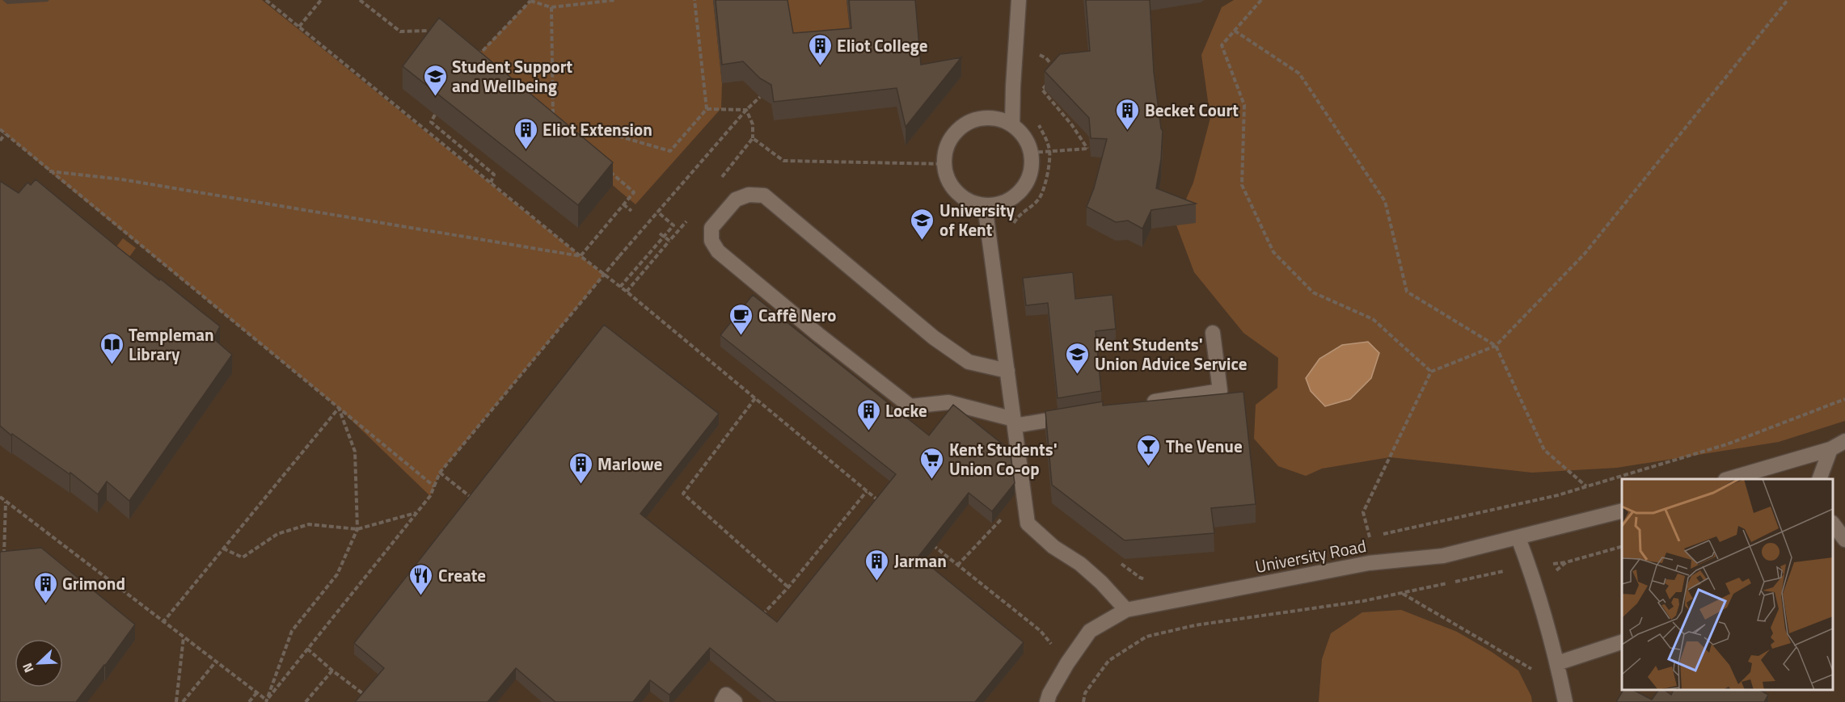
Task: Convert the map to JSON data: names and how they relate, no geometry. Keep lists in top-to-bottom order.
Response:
{
  "streets": {
    "street": ["University Road"]
  },
  "places": {
    "building": [
      "Eliot College",
      "Becket Court",
      "Eliot Extension",
      "Locke",
      "Marlowe",
      "Jarman",
      "Grimond"
    ],
    "school or university": ["Student Support and Wellbeing", "University of Kent", "Kent Students' Union Advice Service"],
    "cafe": ["Caffè Nero"],
    "library": ["Templeman Library"],
    "bar": ["The Venue"],
    "supermarket": ["Kent Students' Union Co-op"],
    "restaurant": ["Create"]
  },
  "north": "bottom left"
}
